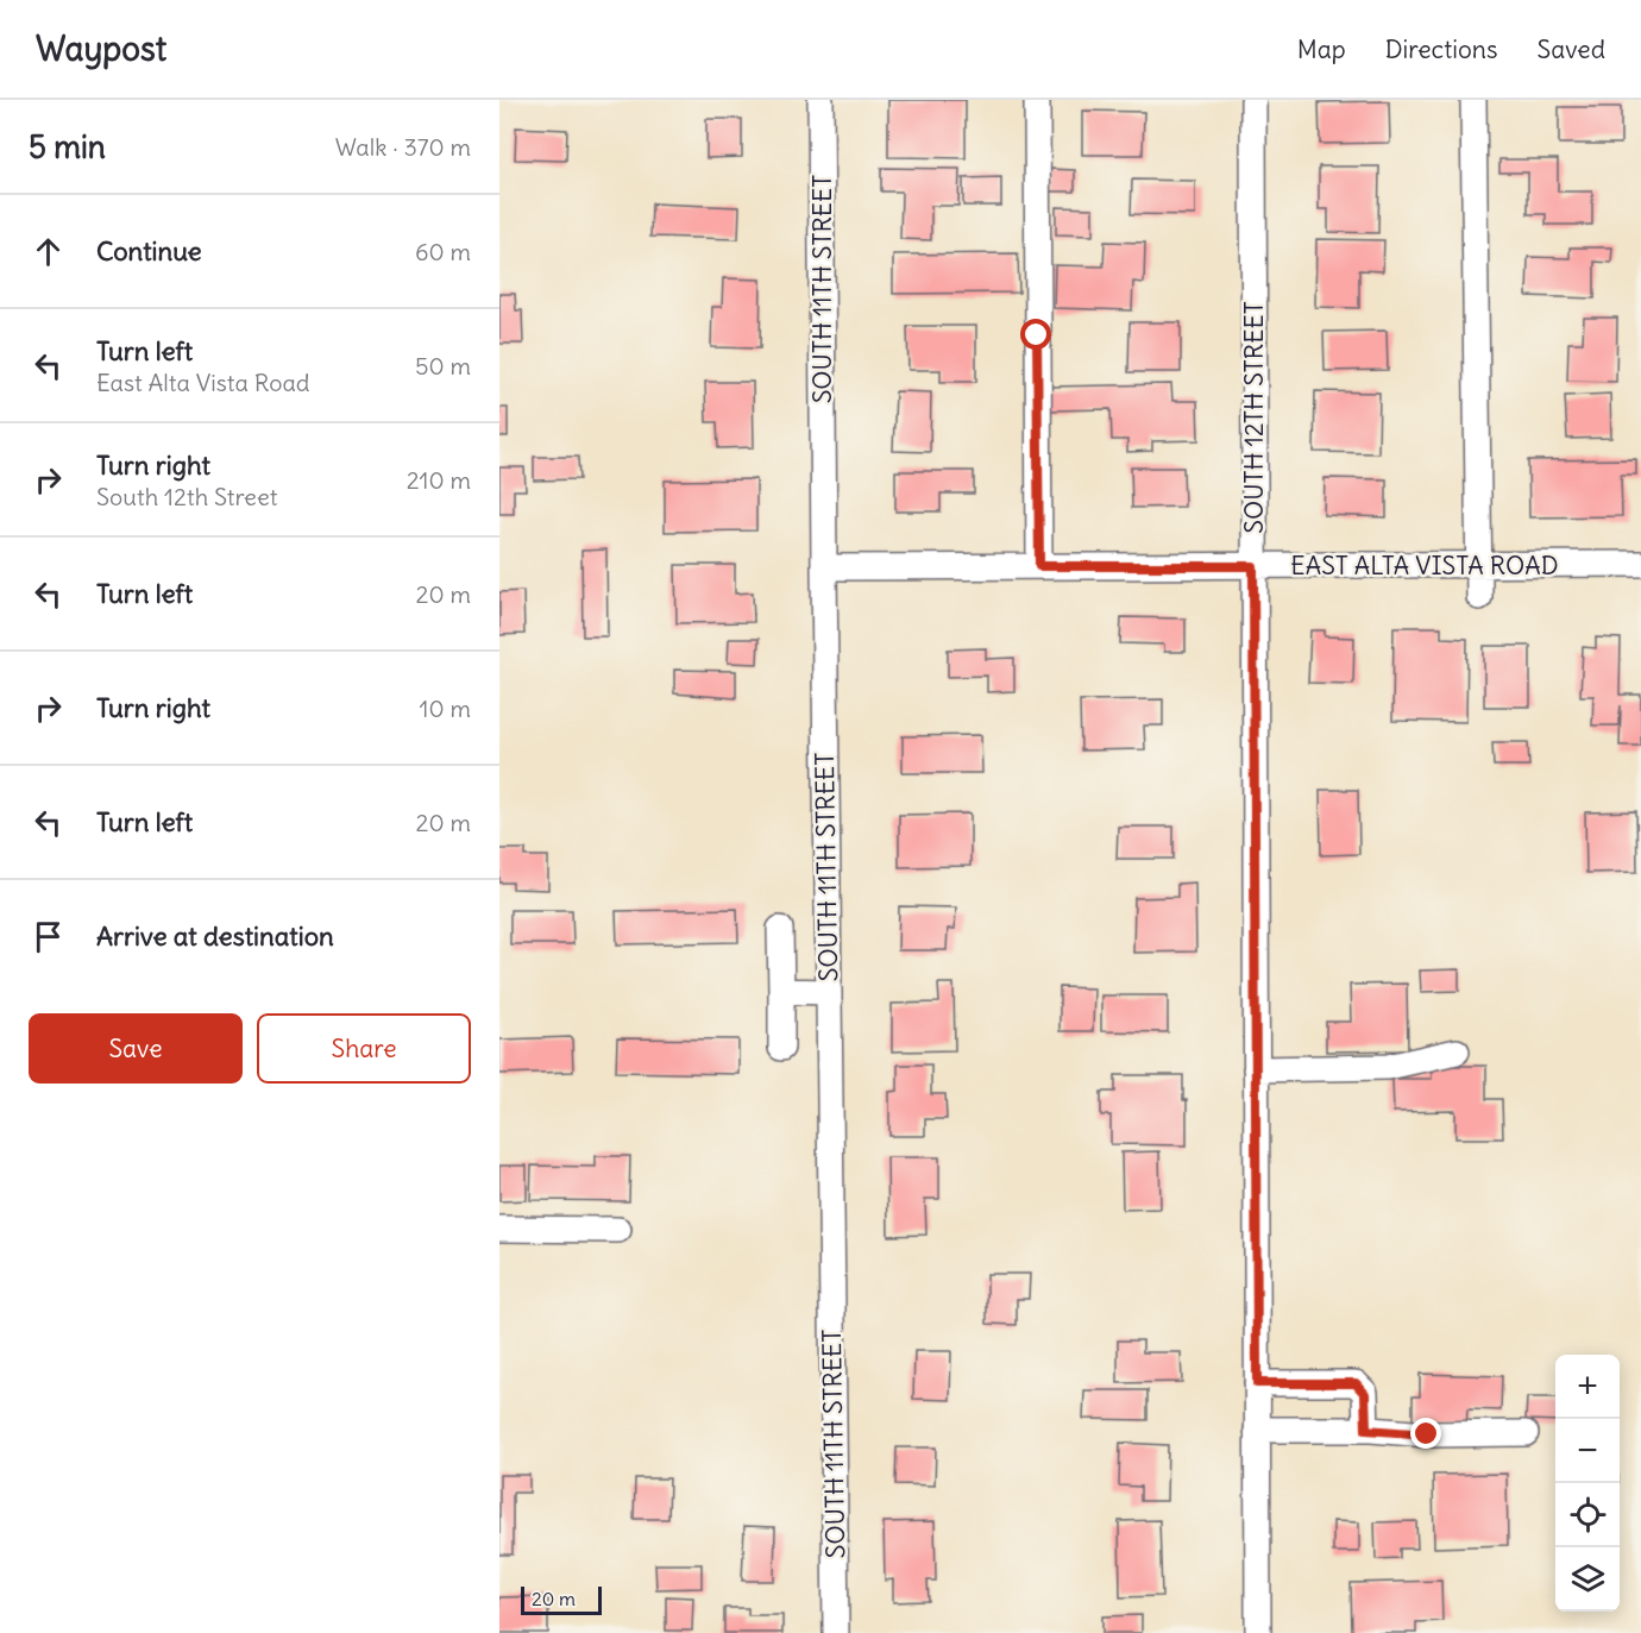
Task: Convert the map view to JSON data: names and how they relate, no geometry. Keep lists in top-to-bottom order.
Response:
{
  "streets": {
    "street": ["SOUTH 11TH STREET", "SOUTH 12TH STREET", "EAST ALTA VISTA ROAD"]
  },
  "crossings": [
    ["SOUTH 11TH STREET", "EAST ALTA VISTA ROAD"],
    ["SOUTH 12TH STREET", "EAST ALTA VISTA ROAD"]
  ],
  "scale_bar": "20 m",
  "page": {
    "header": "Waypost",
    "nav": ["Map", "Directions", "Saved"],
    "heading": ["5 min", "Walk · 370 m"],
    "list": [
      ["Continue", "60 m"],
      ["Turn left", "East Alta Vista Road", "50 m"],
      ["Turn right", "South 12th Street", "210 m"],
      ["Turn left", "20 m"],
      ["Turn right", "10 m"],
      ["Turn left", "20 m"],
      "Arrive at destination"
    ],
    "buttons": ["Save", "Share"],
    "map_buttons": ["+", "−"],
    "scale": "20 m"
  }
}
